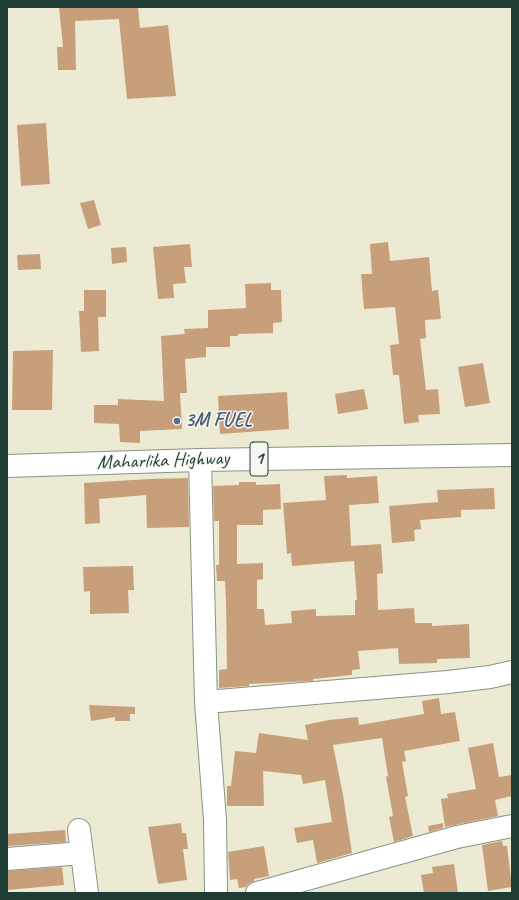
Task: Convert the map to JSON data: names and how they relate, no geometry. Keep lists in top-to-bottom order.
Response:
{
  "streets": {
    "main road": ["1", "Maharlika Highway"]
  },
  "places": ["3M FUEL"]
}
